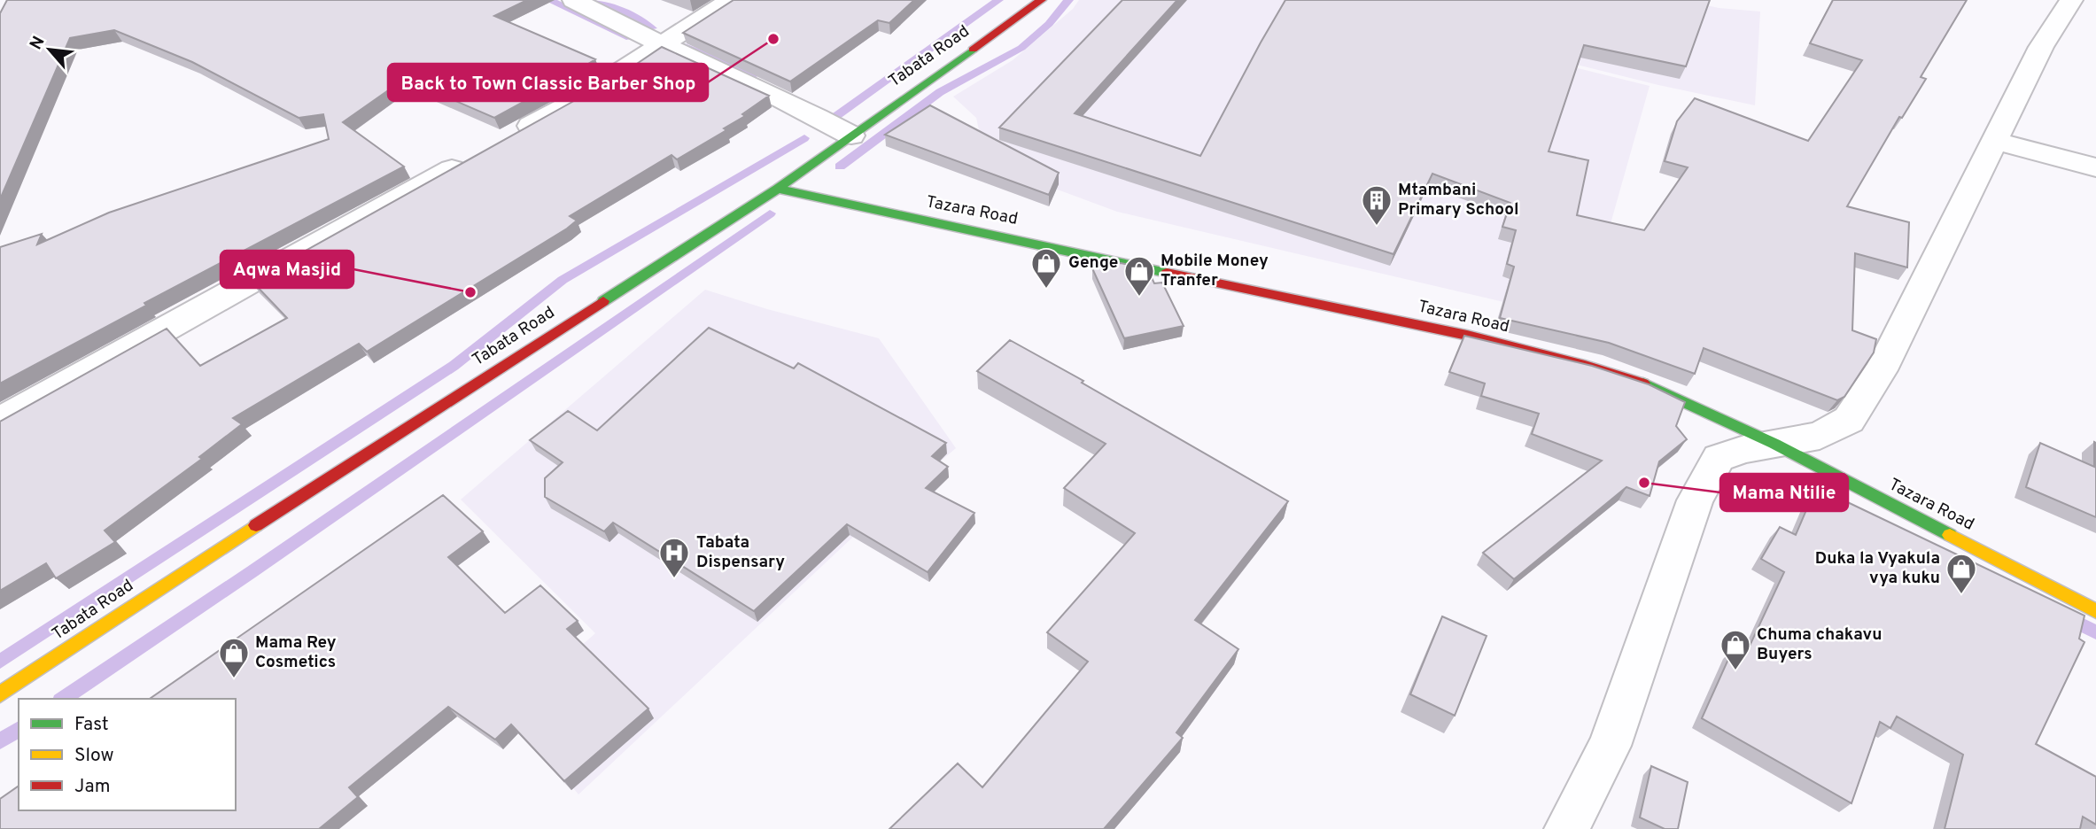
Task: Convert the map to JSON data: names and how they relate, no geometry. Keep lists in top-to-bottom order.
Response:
{
  "streets": {
    "main road": ["Tabata Road", "Tazara Road"]
  },
  "crossings": [
    ["Tabata Road", "Tazara Road"]
  ],
  "places": {
    "other": ["Back to Town Classic Barber Shop", "Aqwa Masjid", "Mama Ntilie"],
    "building": ["Mtambani Primary School"],
    "shop": [
      "Genge",
      "Mobile Money Tranfer",
      "Duka la Vyakula vya kuku",
      "Chuma chakavu Buyers",
      "Mama Rey Cosmetics"
    ],
    "hospital": ["Tabata Dispensary"]
  },
  "legend": ["Fast", "Slow", "Jam"],
  "north": "top left"
}
